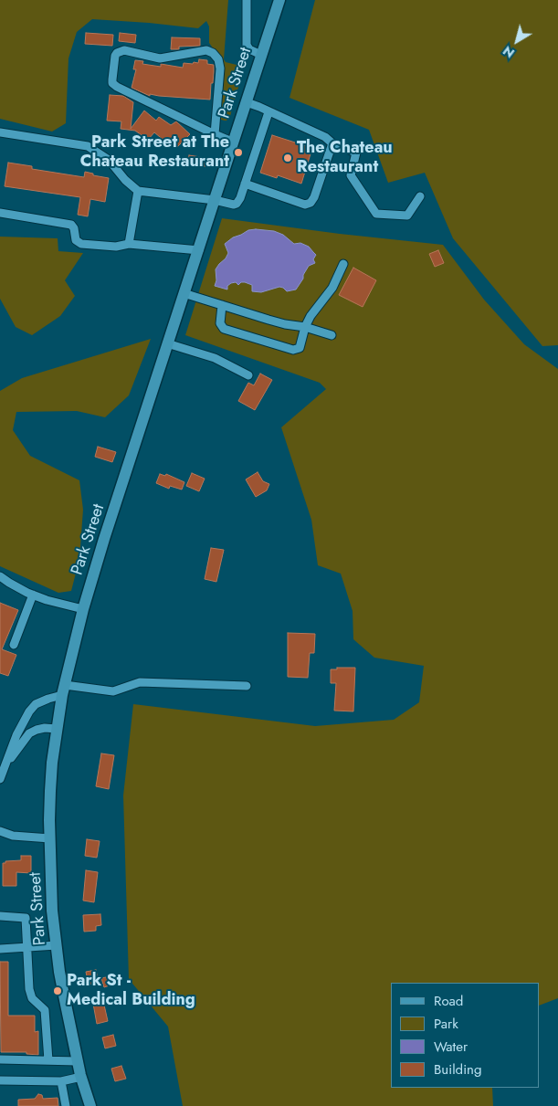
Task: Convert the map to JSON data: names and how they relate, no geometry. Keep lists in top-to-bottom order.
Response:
{
  "streets": {
    "main road": ["Park Street"]
  },
  "places": ["Park Street at The Chateau Restaurant", "The Chateau Restaurant", "Park St - Medical Building"],
  "legend": [
    "Road",
    "Park",
    "Water",
    "Building"
  ],
  "north": "bottom left"
}
